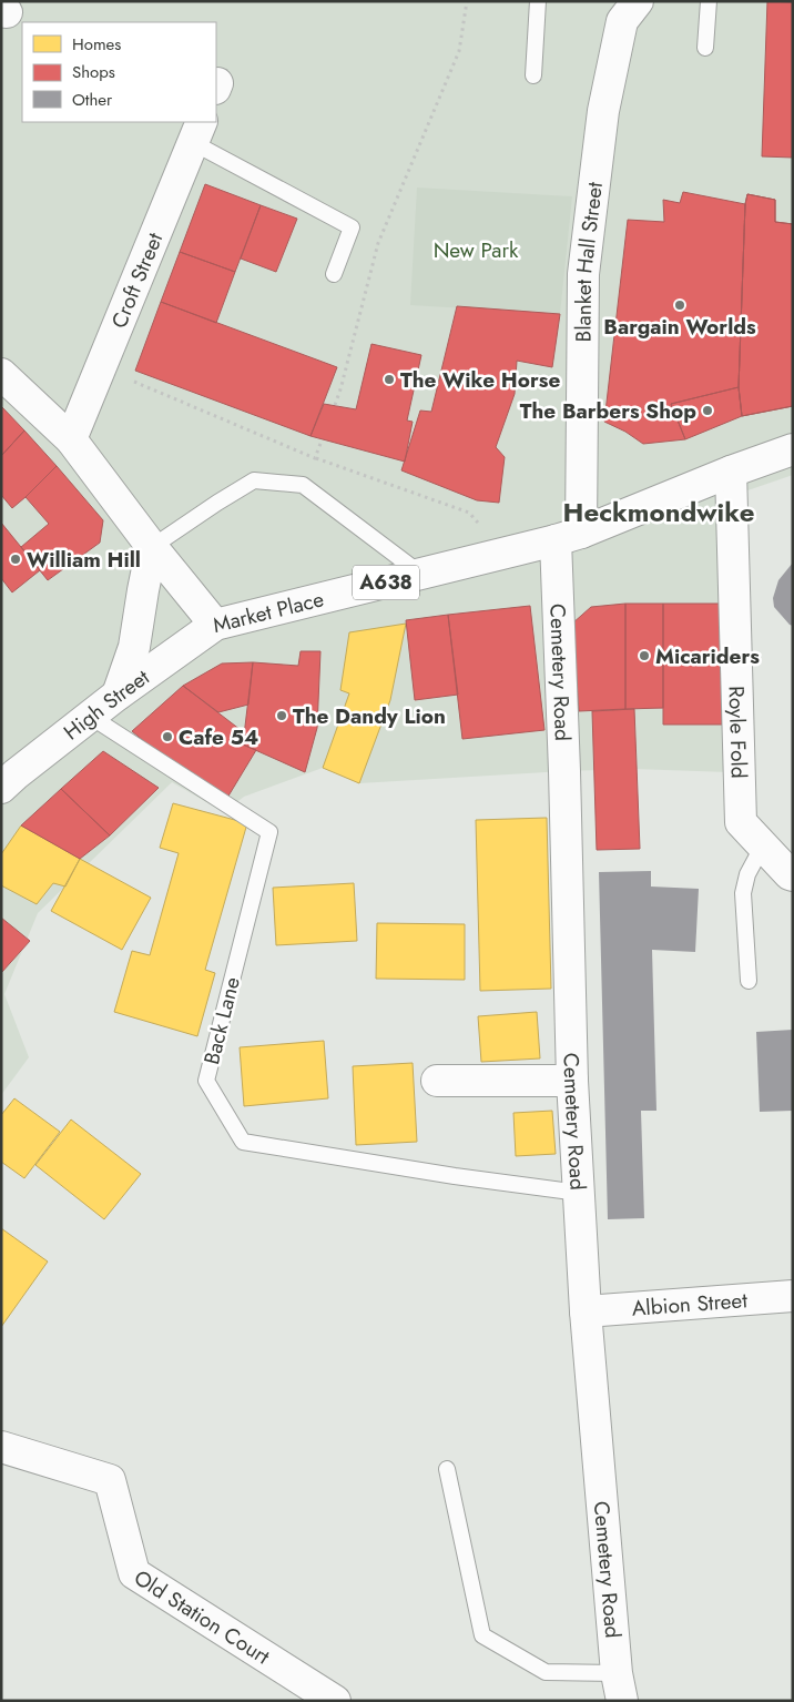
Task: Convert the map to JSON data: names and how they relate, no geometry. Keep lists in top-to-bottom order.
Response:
{
  "streets": {
    "street": [
      "Blanket Hall Street",
      "Croft Street",
      "A638",
      "Market Place",
      "Cemetery Road",
      "High Street",
      "Royle Fold",
      "Albion Street",
      "Old Station Court"
    ],
    "lane": ["Back Lane"]
  },
  "crossings": [
    ["Blanket Hall Street", "Market Place"],
    ["Blanket Hall Street", "Cemetery Road"],
    ["Croft Street", "Market Place"],
    ["Market Place", "Cemetery Road"],
    ["Market Place", "High Street"],
    ["Market Place", "Royle Fold"],
    ["Cemetery Road", "Back Lane"],
    ["Cemetery Road", "Albion Street"],
    ["High Street", "Back Lane"]
  ],
  "districts": ["Heckmondwike"],
  "parks": ["New Park"],
  "places": [
    "Bargain Worlds",
    "The Wike Horse",
    "The Barbers Shop",
    "William Hill",
    "Micariders",
    "The Dandy Lion",
    "Cafe 54"
  ],
  "legend": ["Homes", "Shops", "Other"]
}
